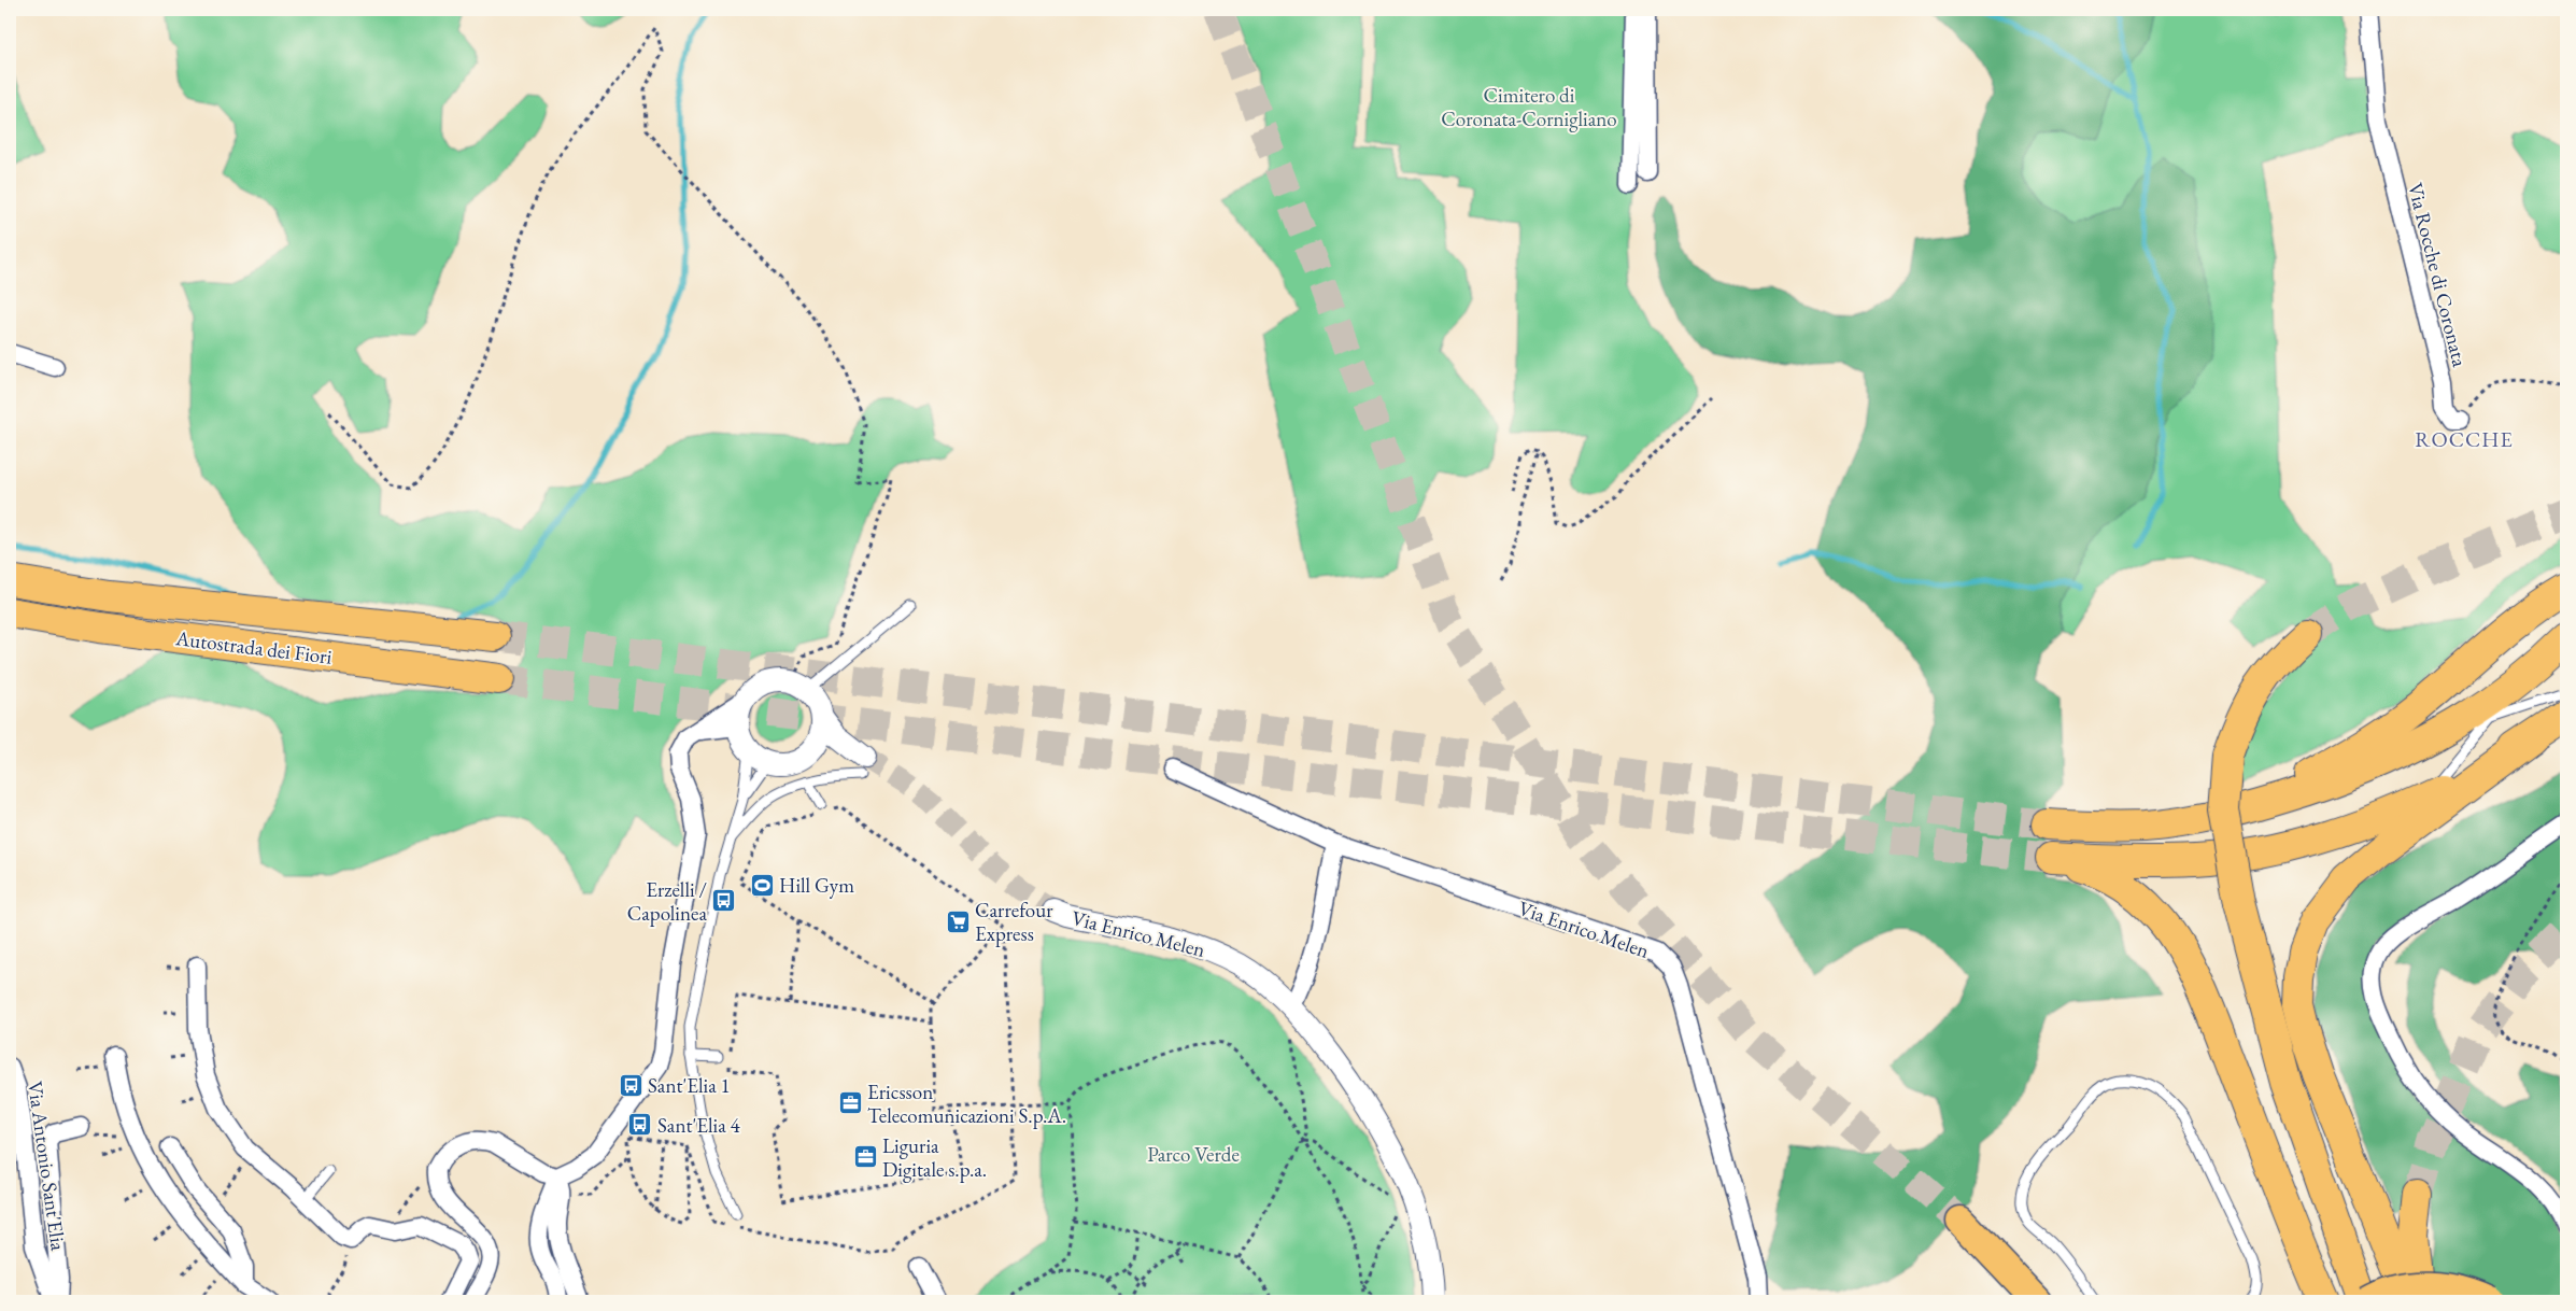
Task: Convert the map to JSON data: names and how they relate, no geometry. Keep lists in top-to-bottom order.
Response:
{
  "streets": {
    "highway": ["Autostrada dei Fiori"],
    "street": ["Via Rocche di Coronata", "Via Enrico Melen", "Via Antonio Sant'Elia"]
  },
  "districts": ["ROCCHE"],
  "parks": ["Cimitero di Coronata-Cornigliano", "Parco Verde"],
  "places": {
    "sports": ["Hill Gym"],
    "bus stop": ["Erzelli / Capolinea", "Sant'Elia 1", "Sant'Elia 4"],
    "supermarket": ["Carrefour Express"],
    "office": ["Ericsson Telecomunicazioni S.p.A.", "Liguria Digitale s.p.a."]
  }
}
